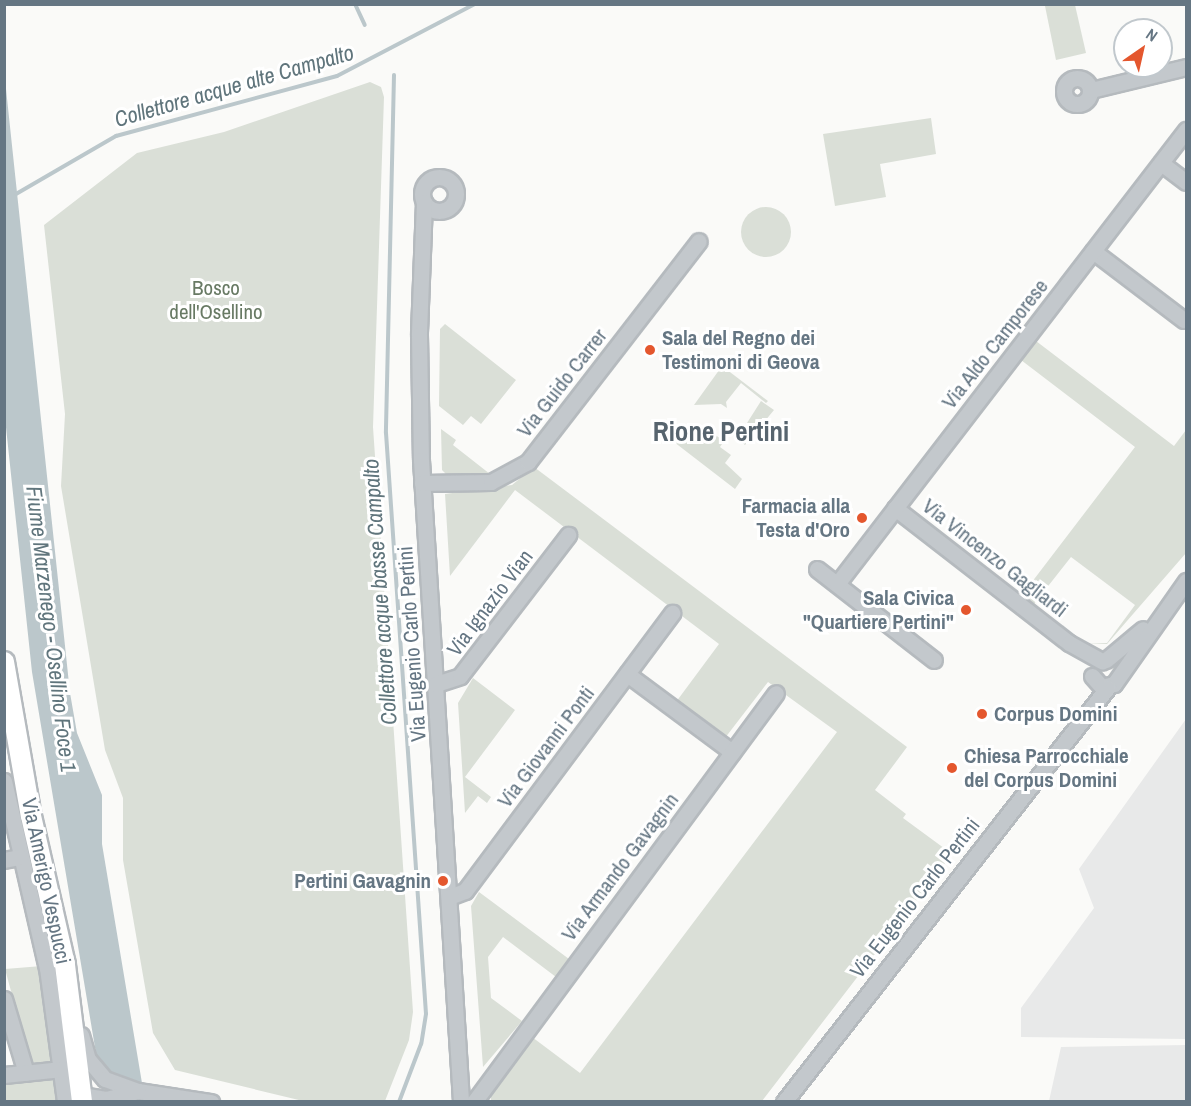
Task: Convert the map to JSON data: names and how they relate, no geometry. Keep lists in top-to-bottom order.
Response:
{
  "streets": {
    "main road": ["Via Amerigo Vespucci"],
    "street": [
      "Via Aldo Camporese",
      "Via Guido Carrer",
      "Via Vincenzo Gagliardi",
      "Via Ignazio Vian",
      "Via Eugenio Carlo Pertini",
      "Via Giovanni Ponti",
      "Via Armando Gavagnin"
    ]
  },
  "crossings": [
    ["Via Aldo Camporese", "Via Vincenzo Gagliardi"],
    ["Via Guido Carrer", "Via Eugenio Carlo Pertini"],
    ["Via Vincenzo Gagliardi", "Via Eugenio Carlo Pertini"],
    ["Via Ignazio Vian", "Via Eugenio Carlo Pertini"],
    ["Via Eugenio Carlo Pertini", "Via Giovanni Ponti"],
    ["Via Eugenio Carlo Pertini", "Via Armando Gavagnin"]
  ],
  "districts": ["Rione Pertini"],
  "water": ["Collettore acque alte Campalto", "Collettore acque basse Campalto", "Fiume Marzenego - Osellino Foce 1"],
  "parks": ["Bosco dell'Osellino"],
  "places": [
    "Sala del Regno dei Testimoni di Geova",
    "Farmacia alla Testa d'Oro",
    "Sala Civica \"Quartiere Pertini\"",
    "Corpus Domini",
    "Chiesa Parrocchiale del Corpus Domini",
    "Pertini Gavagnin"
  ],
  "north": "top right"
}
